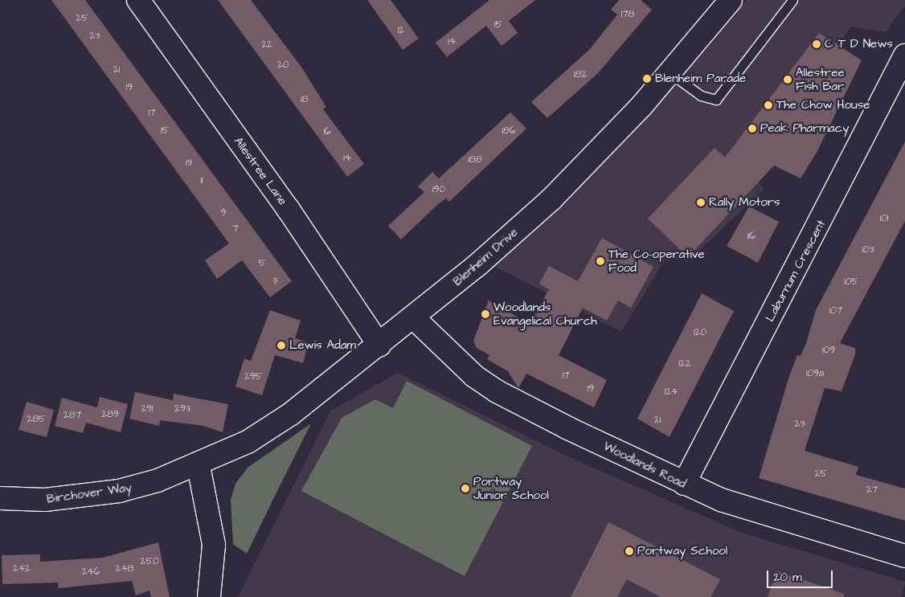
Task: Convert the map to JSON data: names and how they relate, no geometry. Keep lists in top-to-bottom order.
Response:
{
  "streets": {
    "street": [
      "Allestree Lane",
      "Blenheim Drive",
      "Laburnum Crescent",
      "Woodlands Road",
      "Birchover Way"
    ]
  },
  "crossings": [
    ["Allestree Lane", "Blenheim Drive"],
    ["Blenheim Drive", "Woodlands Road"],
    ["Blenheim Drive", "Birchover Way"],
    ["Laburnum Crescent", "Woodlands Road"]
  ],
  "places": [
    "C T D News",
    "Blenheim Parade",
    "Allestree Fish Bar",
    "The Chow House",
    "Peak Pharmacy",
    "Rally Motors",
    "The Co-operative Food",
    "Woodlands Evangelical Church",
    "Lewis Adam",
    "Portway Junior School",
    "Portway School"
  ],
  "house_numbers": [
    "178",
    "25",
    "15",
    "12",
    "23",
    "14",
    "22",
    "20",
    "21",
    "182",
    "19",
    "18",
    "17",
    "15",
    "186",
    "16",
    "14",
    "188",
    "13",
    "11",
    "190",
    "9",
    "101",
    "7",
    "116",
    "103",
    "5",
    "3",
    "105",
    "107",
    "120",
    "109",
    "122",
    "109a",
    "17",
    "295",
    "19",
    "124",
    "291",
    "293",
    "289",
    "287",
    "285",
    "21",
    "23",
    "25",
    "27",
    "250",
    "242",
    "248",
    "246"
  ],
  "scale_bar": "20 m"
}
